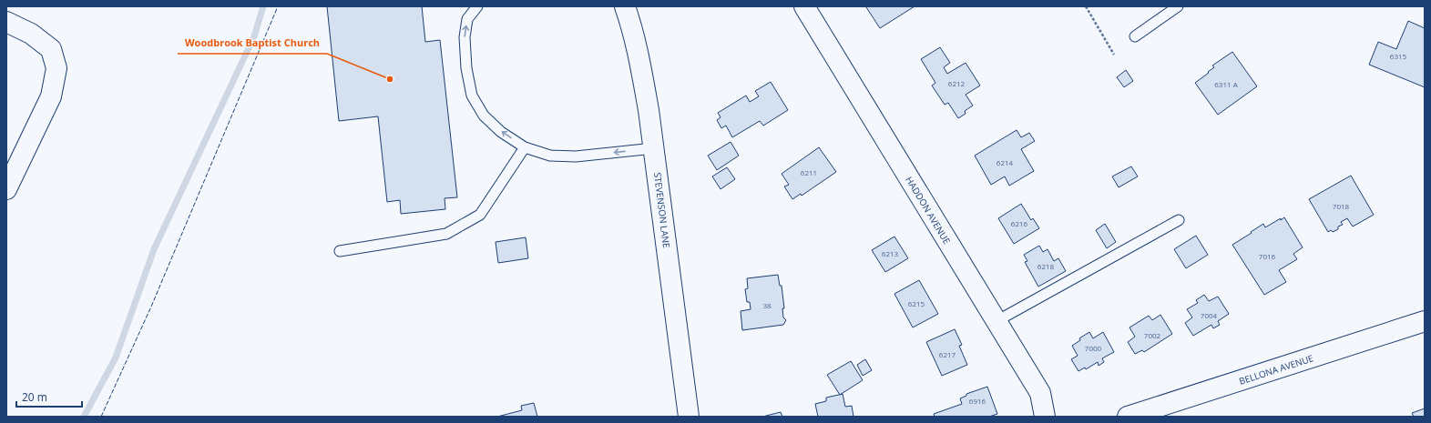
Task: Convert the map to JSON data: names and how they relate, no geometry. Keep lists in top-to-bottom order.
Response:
{
  "streets": {
    "street": ["STEVENSON LANE", "HADDON AVENUE", "BELLONA AVENUE"]
  },
  "places": ["Woodbrook Baptist Church"],
  "house_numbers": [
    "6315",
    "6212",
    "6311 A",
    "6214",
    "6211",
    "7018",
    "6216",
    "6213",
    "7016",
    "6218",
    "6215",
    "38",
    "7004",
    "7002",
    "7000",
    "6217",
    "6916"
  ],
  "scale_bar": "20 m"
}
